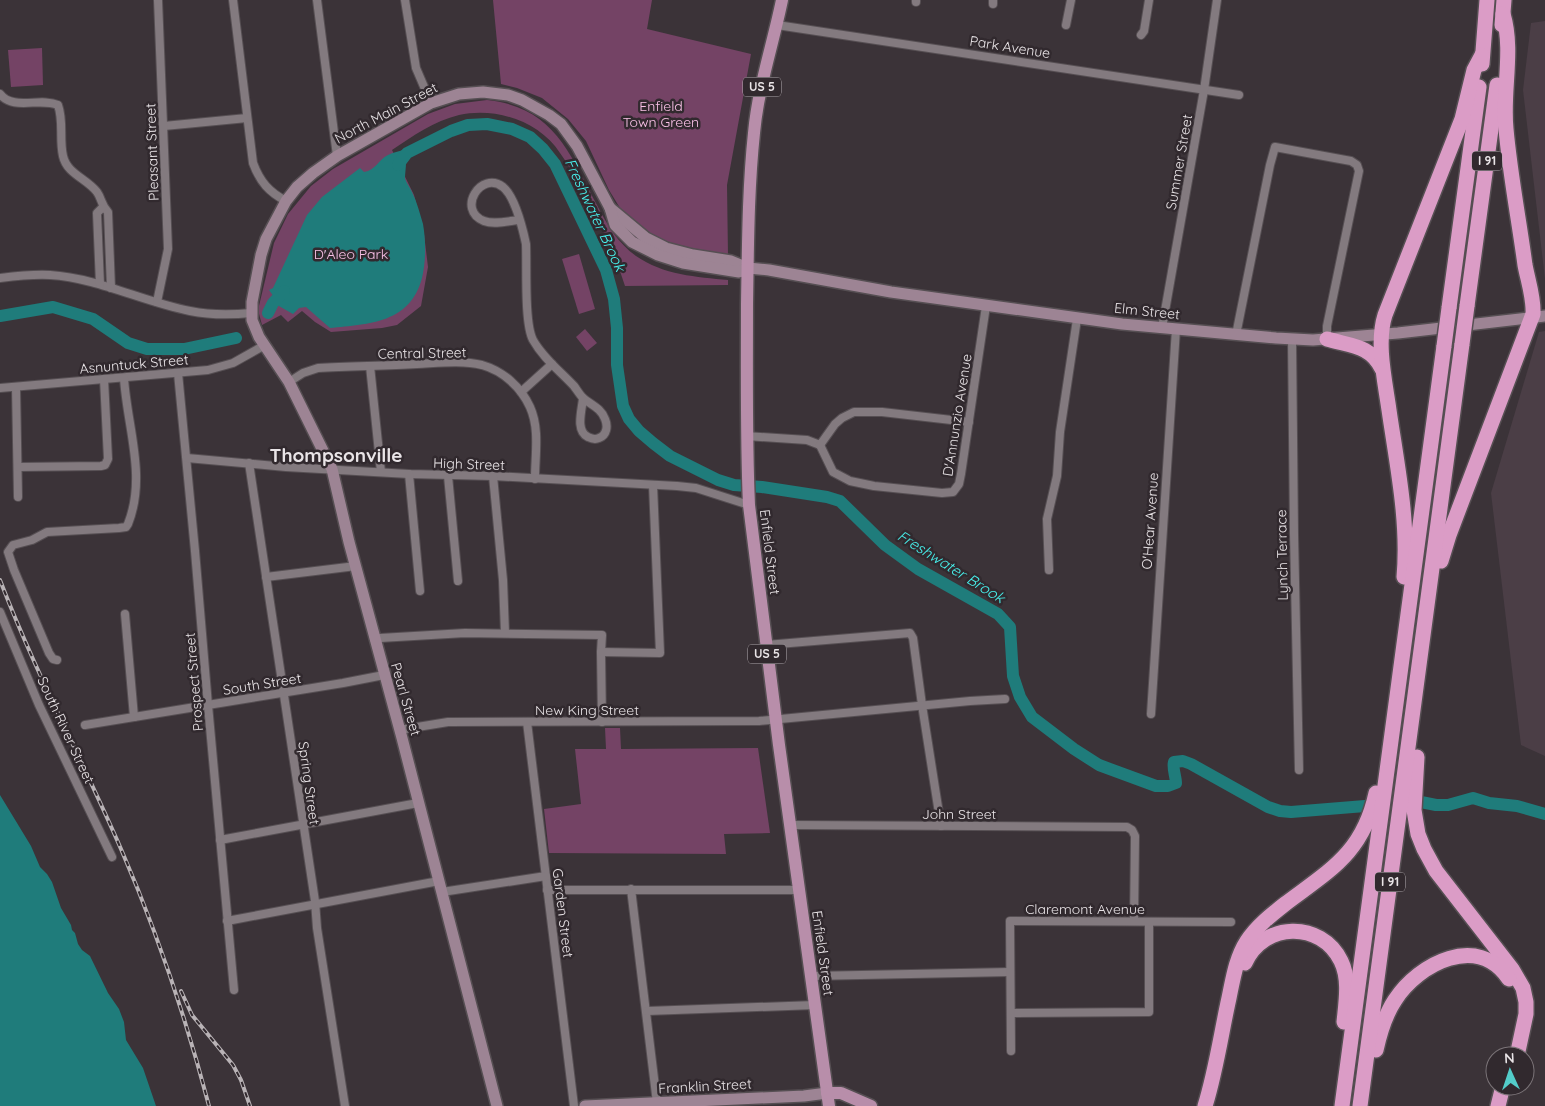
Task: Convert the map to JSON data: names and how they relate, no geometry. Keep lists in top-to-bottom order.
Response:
{
  "streets": {
    "highway": ["I 91"],
    "main road": ["US 5", "Enfield Street"],
    "street": [
      "Park Avenue",
      "North Main Street",
      "Pleasant Street",
      "Summer Street",
      "Elm Street",
      "Central Street",
      "Asnuntuck Street",
      "D'Annunzio Avenue",
      "High Street",
      "O'Hear Avenue",
      "Lynch Terrace",
      "Prospect Street",
      "South Street",
      "Pearl Street",
      "New King Street",
      "South River Street",
      "Spring Street",
      "John Street",
      "Claremont Avenue",
      "Garden Street",
      "Franklin Street"
    ]
  },
  "crossings": [
    ["Park Avenue", "Summer Street"],
    ["Park Avenue", "Enfield Street"],
    ["North Main Street", "Elm Street"],
    ["North Main Street", "Enfield Street"],
    ["North Main Street", "Pearl Street"],
    ["Summer Street", "Elm Street"],
    ["Elm Street", "D'Annunzio Avenue"],
    ["Elm Street", "O'Hear Avenue"],
    ["Elm Street", "Enfield Street"],
    ["Elm Street", "Lynch Terrace"],
    ["Central Street", "High Street"],
    ["Central Street", "Pearl Street"],
    ["Asnuntuck Street", "Prospect Street"],
    ["Asnuntuck Street", "Pearl Street"],
    ["High Street", "Enfield Street"],
    ["High Street", "Prospect Street"],
    ["High Street", "Pearl Street"],
    ["High Street", "Spring Street"],
    ["Enfield Street", "New King Street"],
    ["Enfield Street", "John Street"],
    ["Enfield Street", "Franklin Street"],
    ["Prospect Street", "South Street"],
    ["South Street", "Pearl Street"],
    ["South Street", "Spring Street"],
    ["Pearl Street", "New King Street"],
    ["New King Street", "Garden Street"],
    ["John Street", "Claremont Avenue"]
  ],
  "districts": ["Thompsonville"],
  "water": ["Freshwater Brook"],
  "parks": ["Enfield Town Green", "D'Aleo Park"],
  "north": "top"
}
